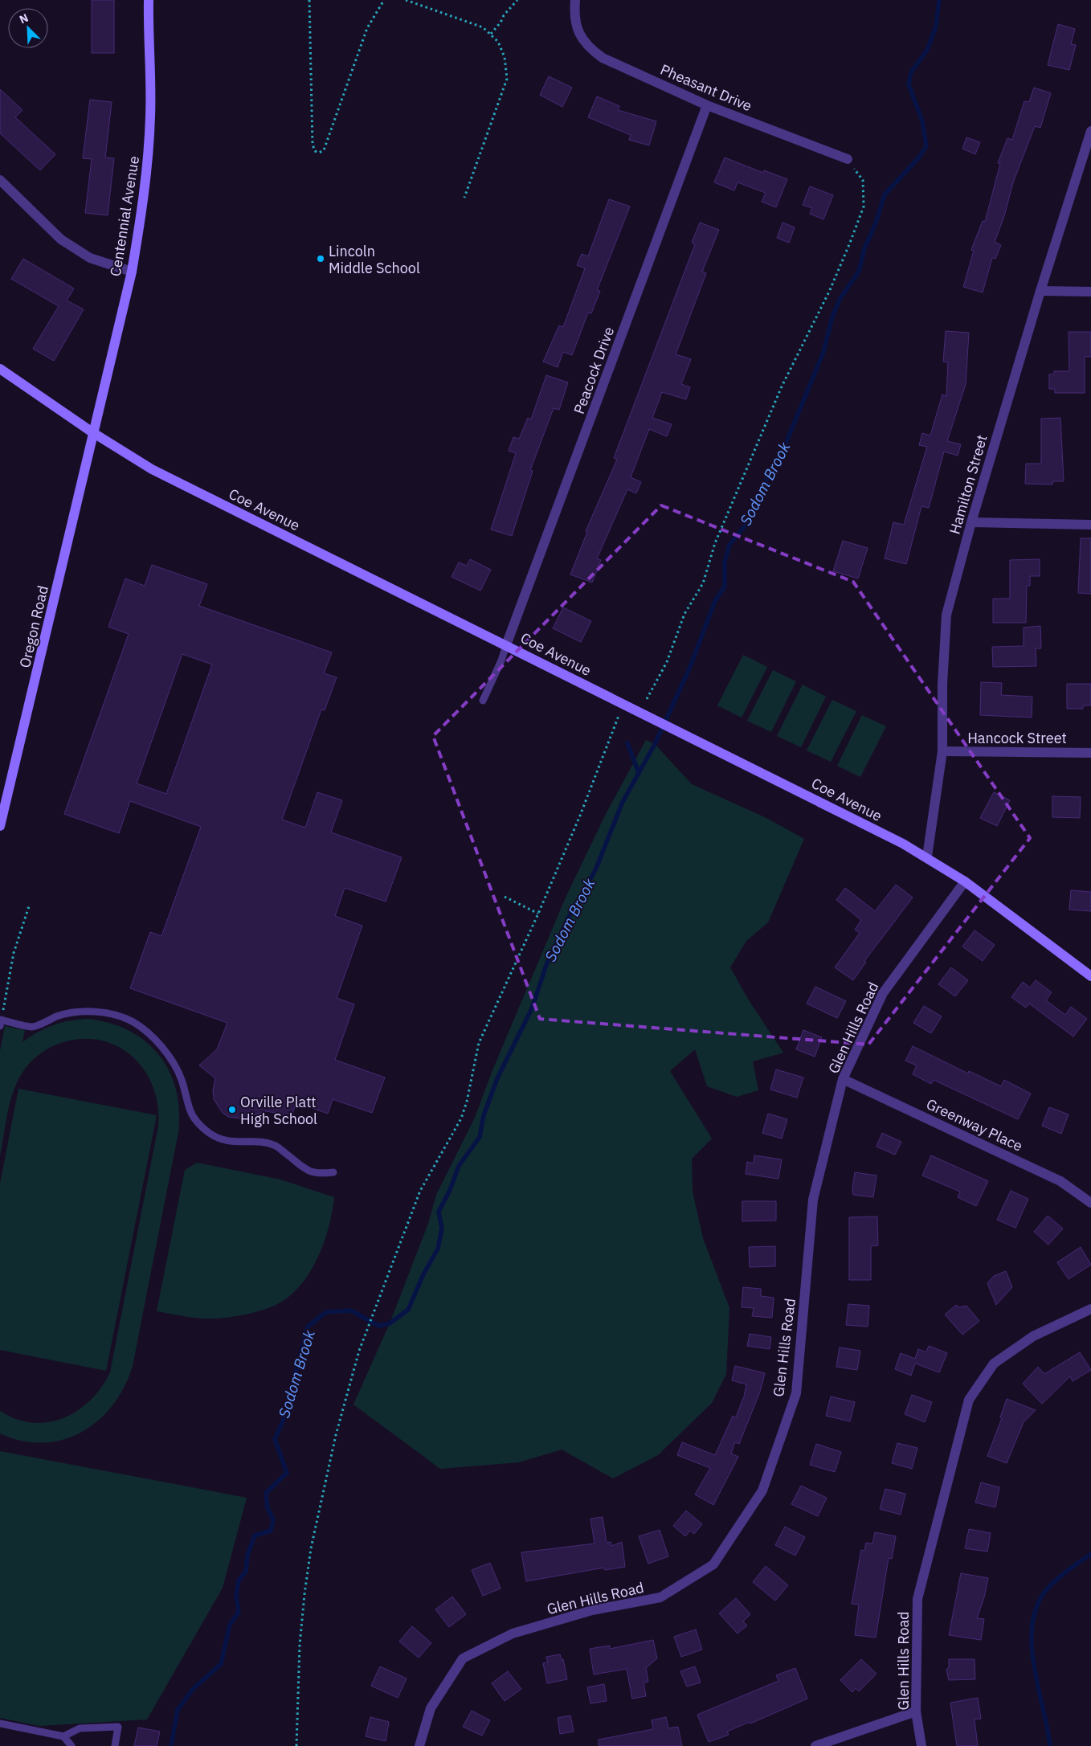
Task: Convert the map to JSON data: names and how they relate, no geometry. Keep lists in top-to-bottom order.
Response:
{
  "streets": {
    "street": [
      "Pheasant Drive",
      "Centennial Avenue",
      "Peacock Drive",
      "Hamilton Street",
      "Coe Avenue",
      "Oregon Road",
      "Hancock Street",
      "Glen Hills Road",
      "Greenway Place"
    ]
  },
  "crossings": [
    ["Pheasant Drive", "Peacock Drive"],
    ["Centennial Avenue", "Coe Avenue"],
    ["Centennial Avenue", "Oregon Road"],
    ["Peacock Drive", "Coe Avenue"],
    ["Hamilton Street", "Coe Avenue"],
    ["Hamilton Street", "Hancock Street"],
    ["Coe Avenue", "Oregon Road"],
    ["Coe Avenue", "Glen Hills Road"],
    ["Glen Hills Road", "Greenway Place"]
  ],
  "water": ["Sodom Brook"],
  "places": ["Lincoln Middle School", "Orville Platt High School"],
  "north": "top left"
}
